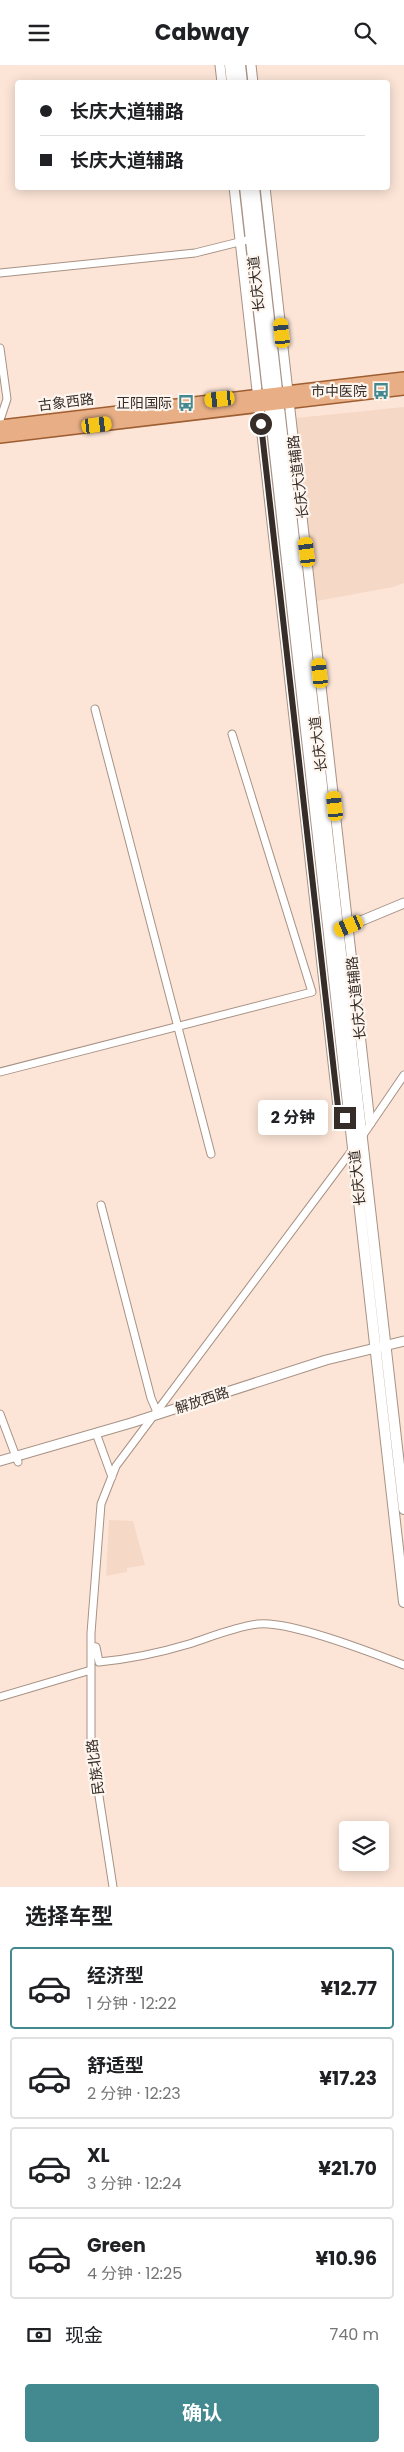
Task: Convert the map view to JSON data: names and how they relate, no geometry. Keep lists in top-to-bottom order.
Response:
{
  "streets": {
    "main road": ["长庆大道", "古象西路"],
    "street": ["长庆大道辅路", "解放西路", "民族北路"]
  },
  "crossings": [
    ["长庆大道", "古象西路"],
    ["长庆大道", "长庆大道辅路"],
    ["长庆大道", "解放西路"]
  ],
  "places": {
    "bus stop": ["市中医院", "正阳国际"]
  },
  "page": {
    "header": "Cabway",
    "banner": ["长庆大道辅路", "长庆大道辅路"],
    "bubble": "2 分钟",
    "heading": "选择车型",
    "list": [
      {
        "name": "经济型",
        "note": "1 分钟 · 12:22",
        "value": "¥12.77"
      },
      {
        "name": "舒适型",
        "note": "2 分钟 · 12:23",
        "value": "¥17.23"
      },
      {
        "name": "XL",
        "note": "3 分钟 · 12:24",
        "value": "¥21.70"
      },
      {
        "name": "Green",
        "note": "4 分钟 · 12:25",
        "value": "¥10.96"
      }
    ],
    "pay": ["现金", "740 m"],
    "buttons": "确认"
  }
}
